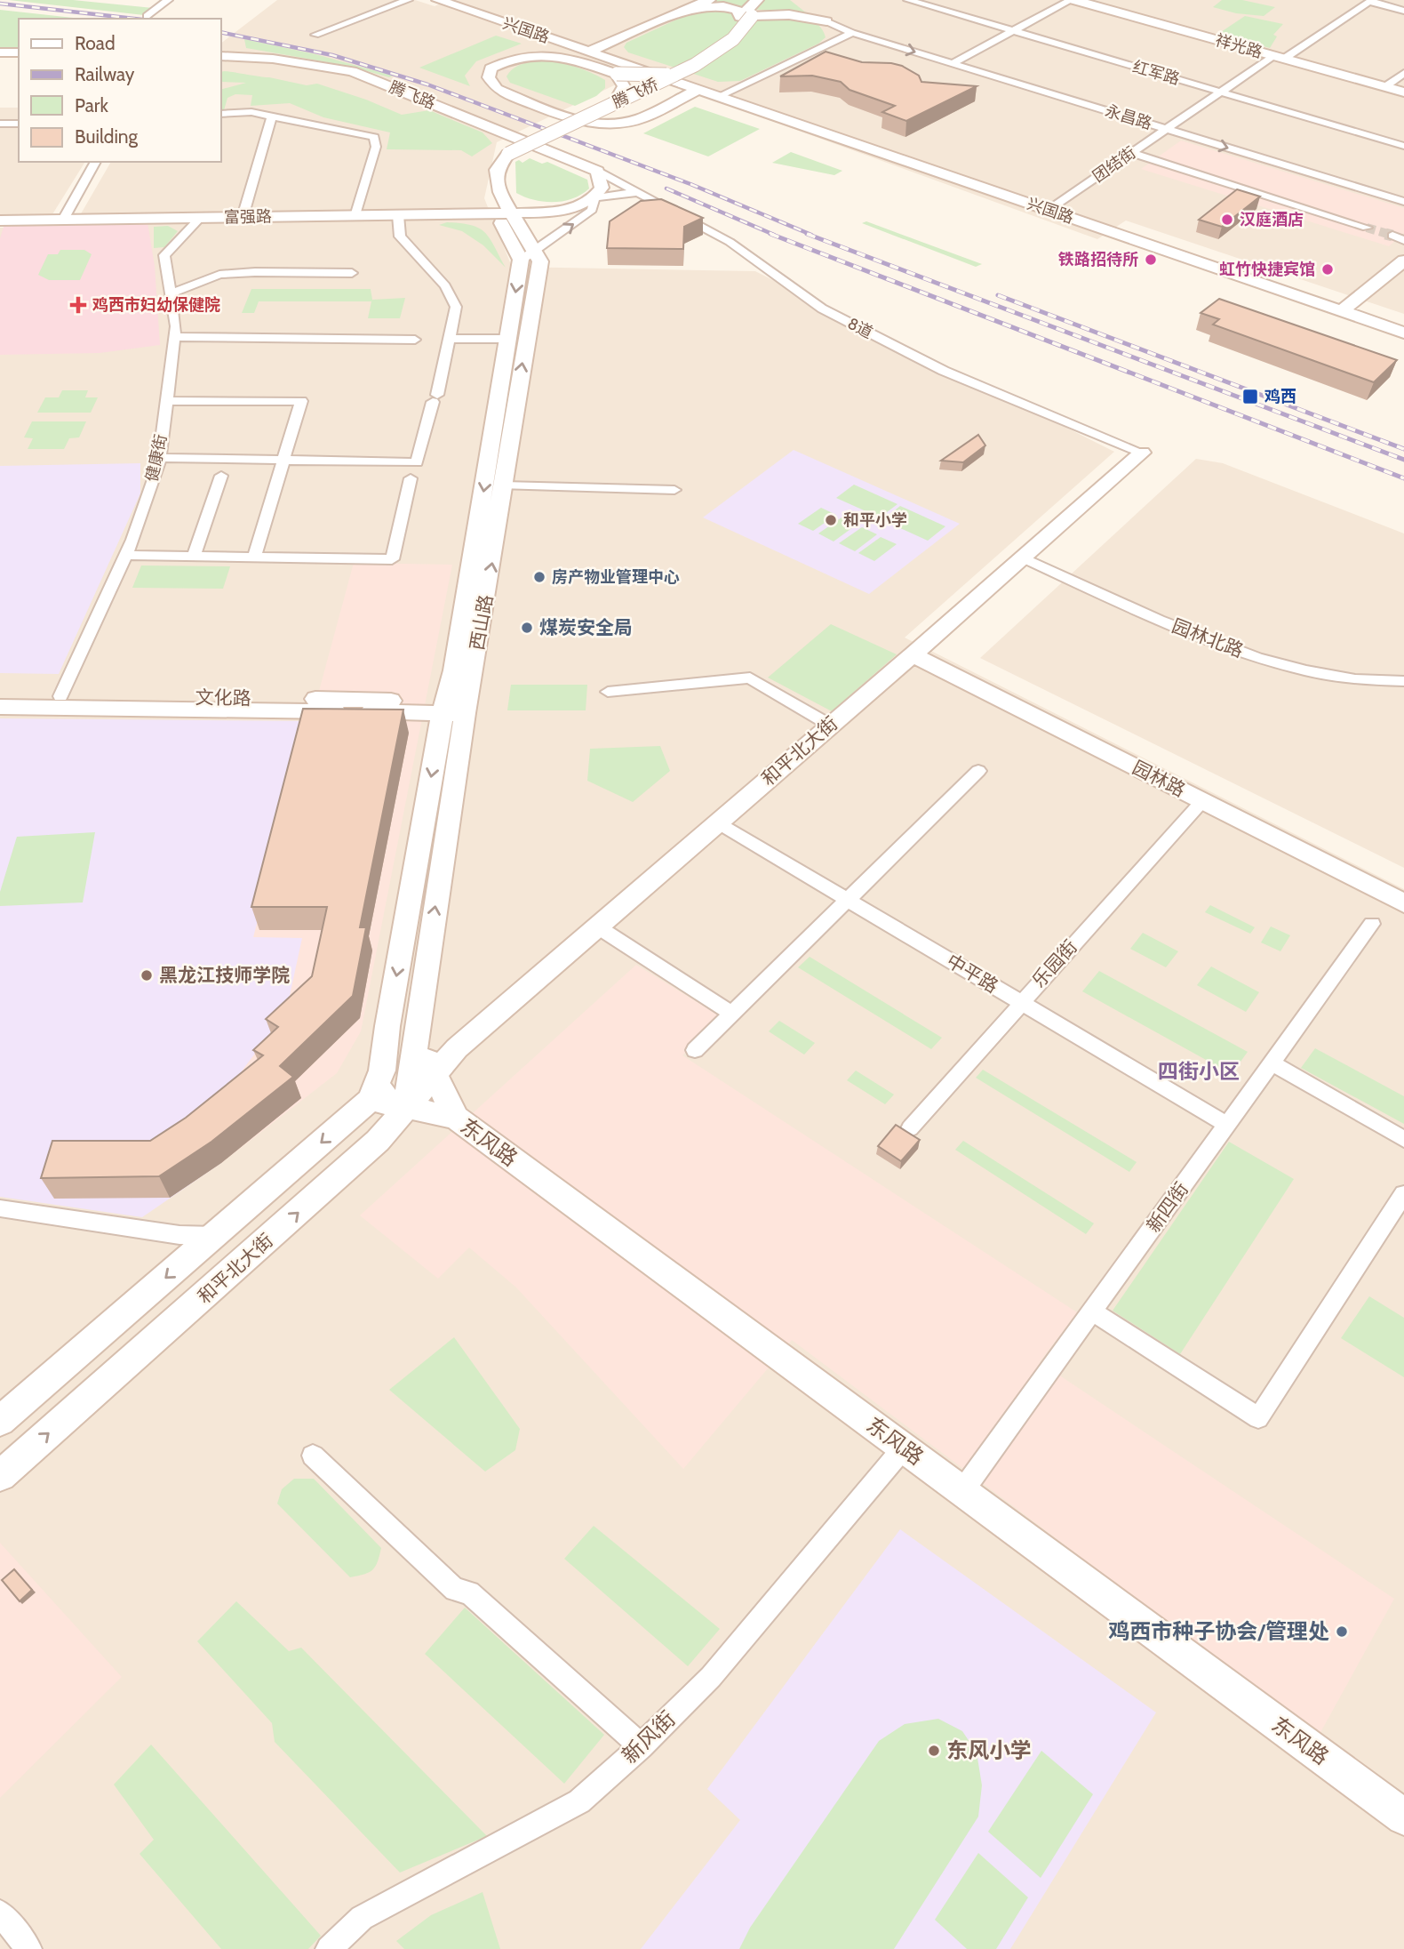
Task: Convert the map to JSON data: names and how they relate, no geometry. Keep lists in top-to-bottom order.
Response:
{
  "streets": {
    "main road": [
      "兴国路",
      "祥光路",
      "腾飞桥",
      "腾飞路",
      "富强路",
      "西山路",
      "文化路",
      "和平北大街",
      "园林路",
      "东风路"
    ],
    "street": [
      "红军路",
      "永昌路",
      "团结街",
      "8道",
      "健康街",
      "园林北路",
      "乐园街",
      "中平路",
      "新四街",
      "新风街"
    ]
  },
  "crossings": [
    ["兴国路", "团结街"],
    ["祥光路", "团结街"],
    ["红军路", "团结街"],
    ["腾飞桥", "西山路"],
    ["腾飞路", "8道"],
    ["永昌路", "团结街"],
    ["富强路", "健康街"],
    ["富强路", "西山路"],
    ["8道", "和平北大街"],
    ["健康街", "文化路"],
    ["西山路", "文化路"],
    ["西山路", "和平北大街"],
    ["西山路", "东风路"],
    ["园林北路", "和平北大街"],
    ["和平北大街", "园林路"],
    ["和平北大街", "中平路"],
    ["和平北大街", "东风路"],
    ["园林路", "乐园街"],
    ["乐园街", "中平路"],
    ["中平路", "新四街"],
    ["东风路", "新四街"],
    ["东风路", "新风街"]
  ],
  "districts": ["四街小区"],
  "places": {
    "other": [
      "汉庭酒店",
      "铁路招待所",
      "虹竹快捷宾馆",
      "和平小学",
      "房产物业管理中心",
      "煤炭安全局",
      "黑龙江技师学院",
      "鸡西市种子协会/管理处",
      "东风小学"
    ],
    "health": ["鸡西市妇幼保健院"],
    "transit": ["鸡西"]
  },
  "legend": [
    "Road",
    "Railway",
    "Park",
    "Building"
  ]
}
